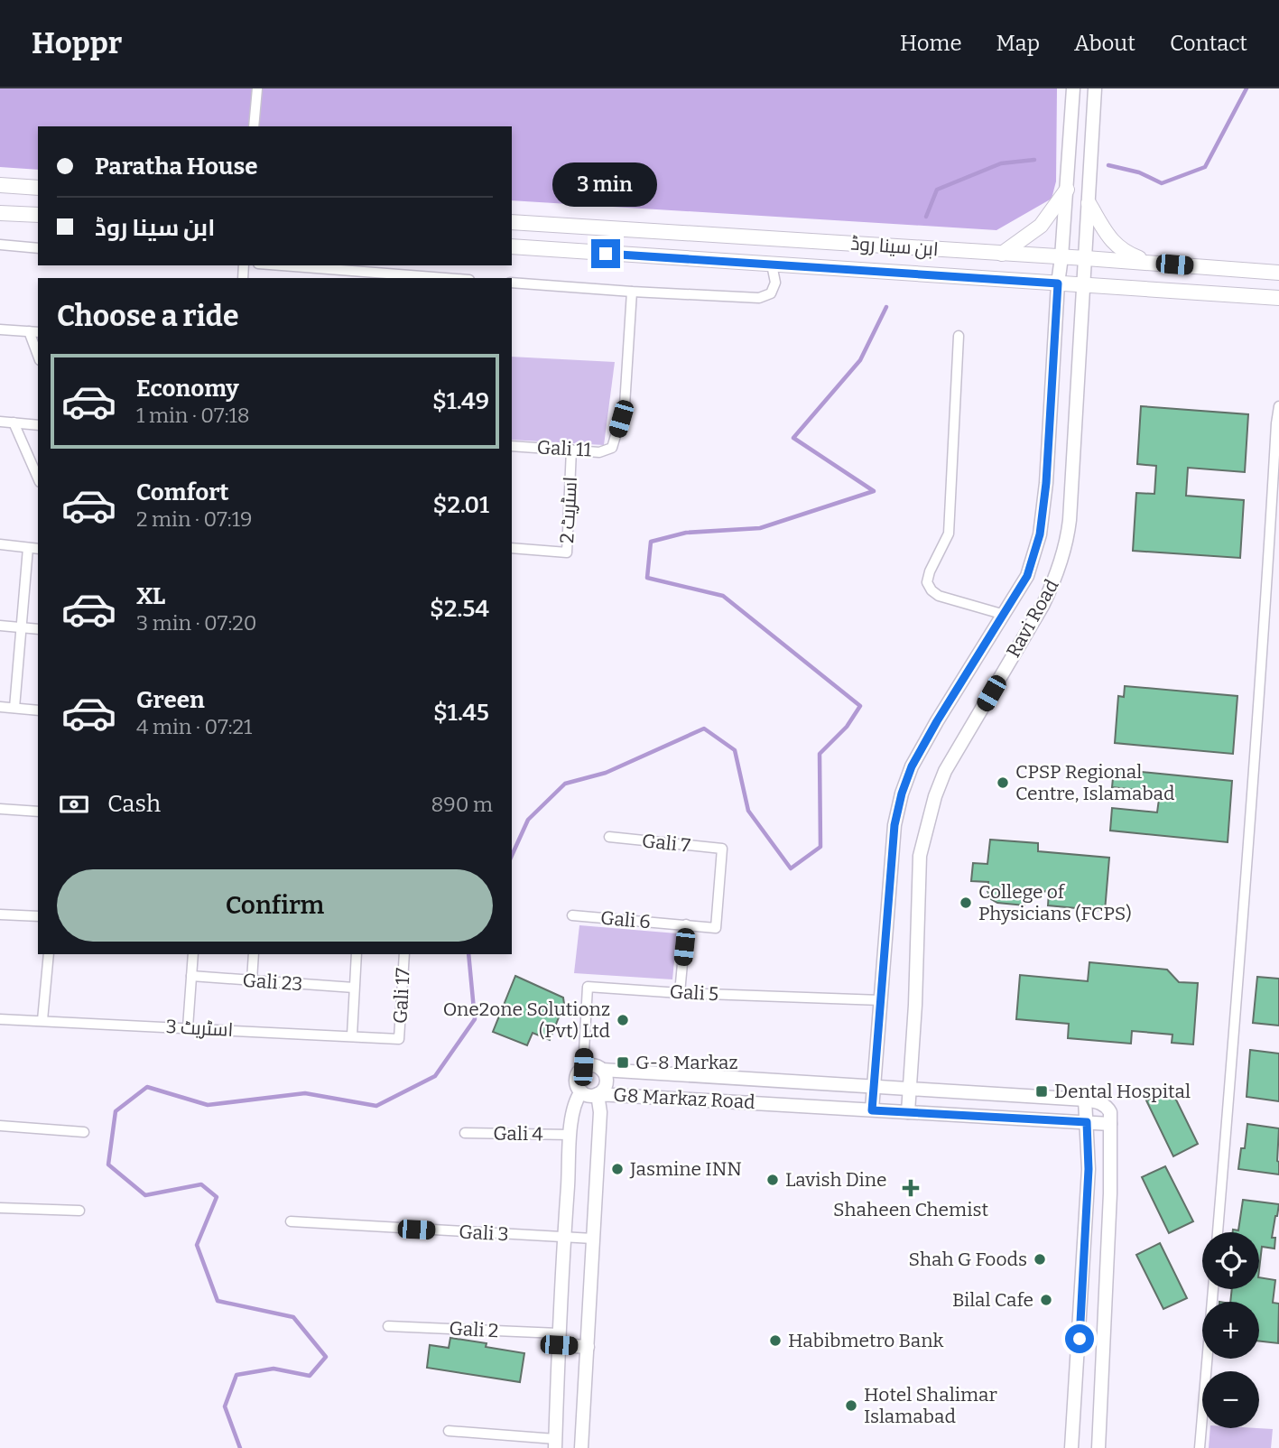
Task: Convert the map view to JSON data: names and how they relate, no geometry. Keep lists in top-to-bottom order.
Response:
{
  "streets": {
    "main road": ["ابن سینا روڈ"],
    "street": [
      "Gali 11",
      "اسٹریٹ 2",
      "Ravi Road",
      "Gali 7",
      "Gali 6",
      "Gali 23",
      "Gali 5",
      "Gali 17",
      "اسٹریٹ 3",
      "G8 Markaz Road",
      "Gali 4",
      "Gali 3",
      "Gali 2"
    ]
  },
  "crossings": [
    ["ابن سینا روڈ", "Ravi Road"],
    ["Gali 11", "اسٹریٹ 2"],
    ["Ravi Road", "Gali 5"],
    ["Ravi Road", "G8 Markaz Road"],
    ["Gali 7", "Gali 6"],
    ["Gali 5", "G8 Markaz Road"],
    ["Gali 17", "اسٹریٹ 3"],
    ["G8 Markaz Road", "Gali 3"]
  ],
  "places": {
    "other": [
      "CPSP Regional Centre, Islamabad",
      "College of Physicians (FCPS)",
      "One2one Solutionz (Pvt) Ltd",
      "Jasmine INN",
      "Lavish Dine",
      "Shah G Foods",
      "Bilal Cafe",
      "Habibmetro Bank",
      "Hotel Shalimar Islamabad"
    ],
    "transit": ["G-8 Markaz", "Dental Hospital"],
    "health": ["Shaheen Chemist"]
  },
  "page": {
    "header": "Hoppr",
    "nav": [
      "Home",
      "Map",
      "About",
      "Contact"
    ],
    "banner": ["Paratha House", "ابن سینا روڈ"],
    "bubble": "3 min",
    "heading": "Choose a ride",
    "list": [
      {
        "name": "Economy",
        "note": "1 min · 07:18",
        "value": "$1.49"
      },
      {
        "name": "Comfort",
        "note": "2 min · 07:19",
        "value": "$2.01"
      },
      {
        "name": "XL",
        "note": "3 min · 07:20",
        "value": "$2.54"
      },
      {
        "name": "Green",
        "note": "4 min · 07:21",
        "value": "$1.45"
      }
    ],
    "pay": ["Cash", "890 m"],
    "buttons": "Confirm",
    "map_buttons": ["+", "−"]
  }
}
